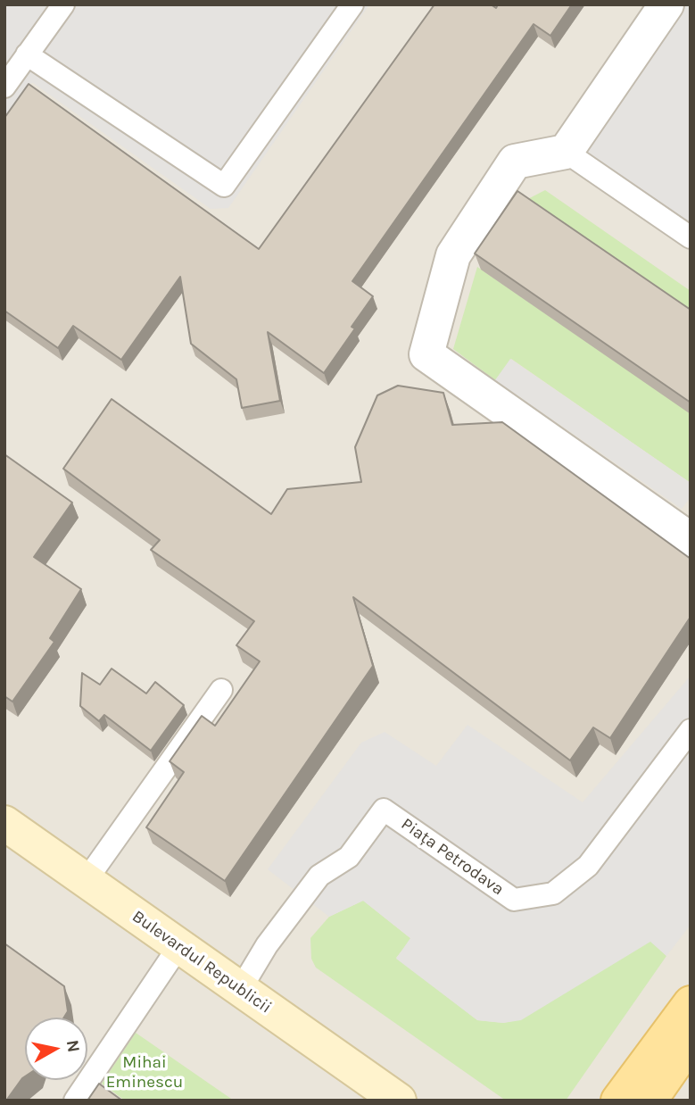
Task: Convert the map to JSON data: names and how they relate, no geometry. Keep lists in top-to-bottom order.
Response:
{
  "streets": {
    "main road": ["Bulevardul Republicii"],
    "lane": ["Piața Petrodava"]
  },
  "crossings": [
    ["Piața Petrodava", "Bulevardul Republicii"]
  ],
  "parks": ["Mihai Eminescu"],
  "north": "right"
}
